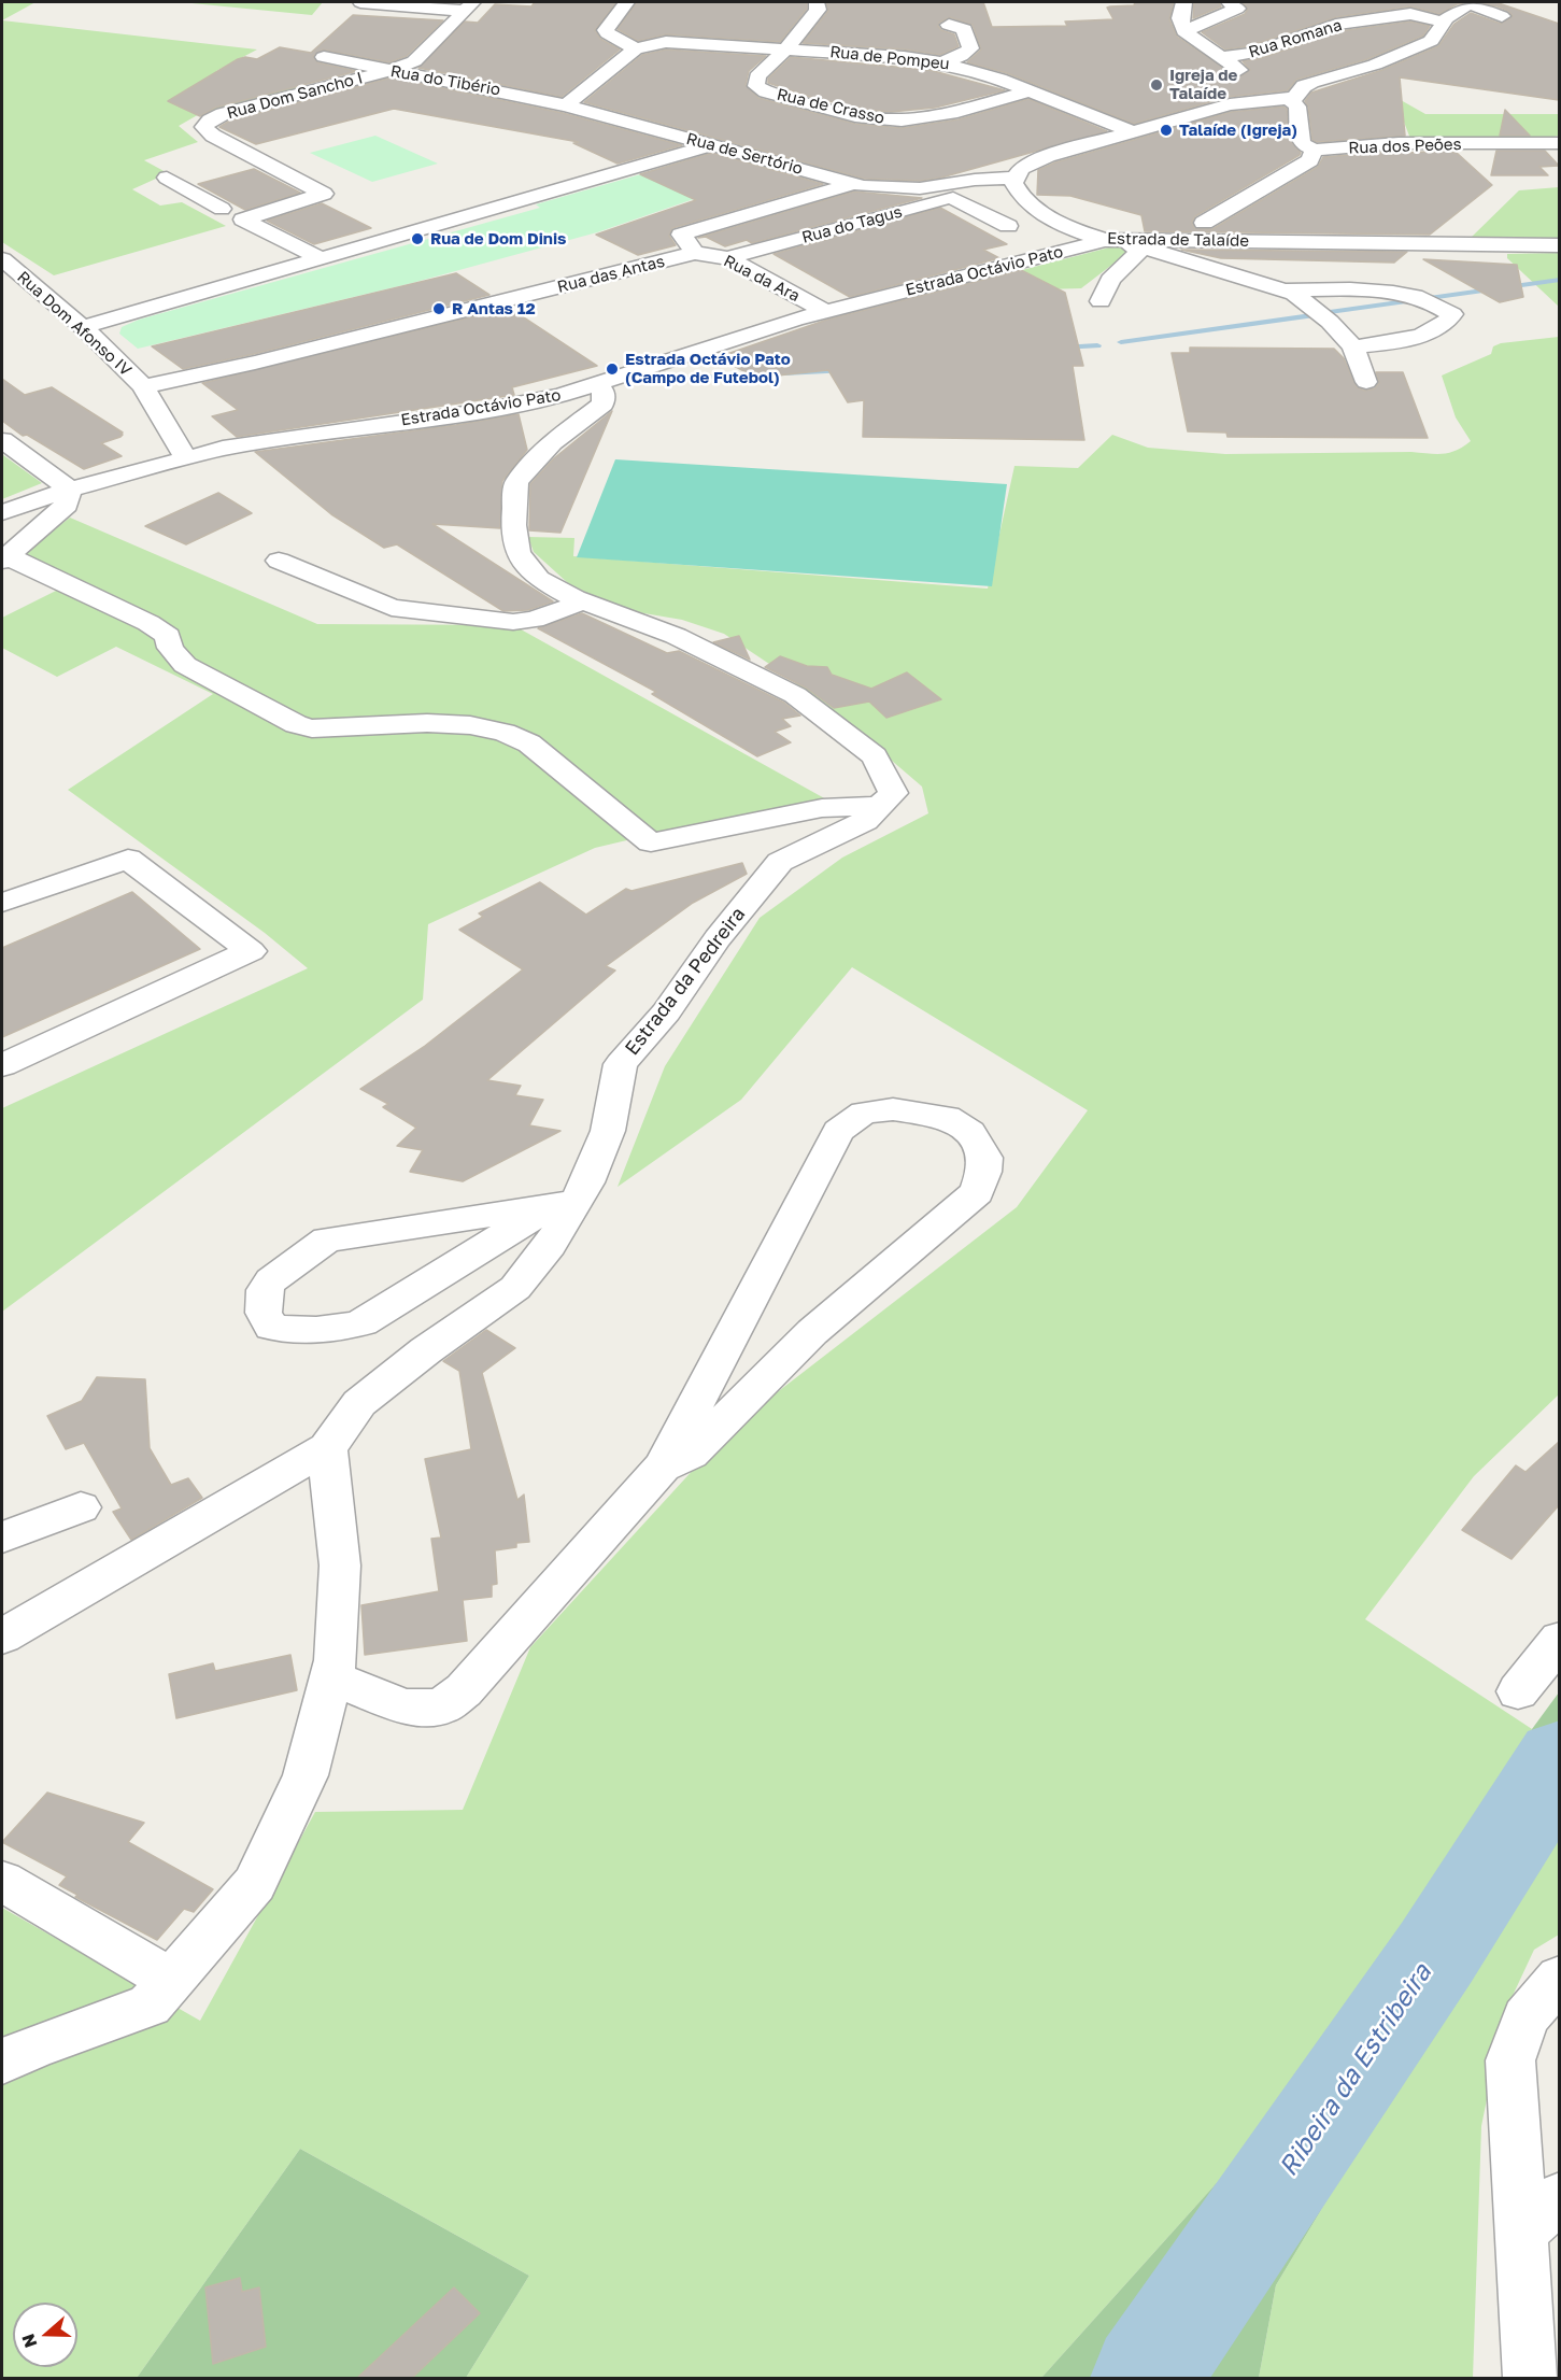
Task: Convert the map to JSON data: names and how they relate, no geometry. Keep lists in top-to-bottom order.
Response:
{
  "streets": {
    "street": [
      "Rua Romana",
      "Rua de Pompeu",
      "Rua do Tibério",
      "Rua Dom Sancho I",
      "Rua de Crasso",
      "Rua dos Peões",
      "Rua de Sertório",
      "Rua do Tagus",
      "Estrada de Talaíde",
      "Estrada Octávio Pato",
      "Rua das Antas",
      "Rua da Ara",
      "Rua Dom Afonso IV",
      "Estrada da Pedreira"
    ]
  },
  "crossings": [
    ["Rua de Pompeu", "Rua de Crasso"],
    ["Rua do Tibério", "Rua Dom Sancho I"],
    ["Rua do Tibério", "Rua de Sertório"],
    ["Rua de Sertório", "Estrada de Talaíde"],
    ["Rua de Sertório", "Rua das Antas"],
    ["Rua do Tagus", "Rua da Ara"],
    ["Estrada de Talaíde", "Estrada Octávio Pato"],
    ["Estrada Octávio Pato", "Rua da Ara"],
    ["Estrada Octávio Pato", "Rua Dom Afonso IV"],
    ["Rua das Antas", "Rua da Ara"],
    ["Rua das Antas", "Rua Dom Afonso IV"]
  ],
  "water": ["Ribeira da Estribeira"],
  "places": [
    "Igreja de Talaíde",
    "Talaíde (Igreja)",
    "Rua de Dom Dinis",
    "R Antas 12",
    "Estrada Octávio Pato (Campo de Futebol)"
  ],
  "north": "left"
}
